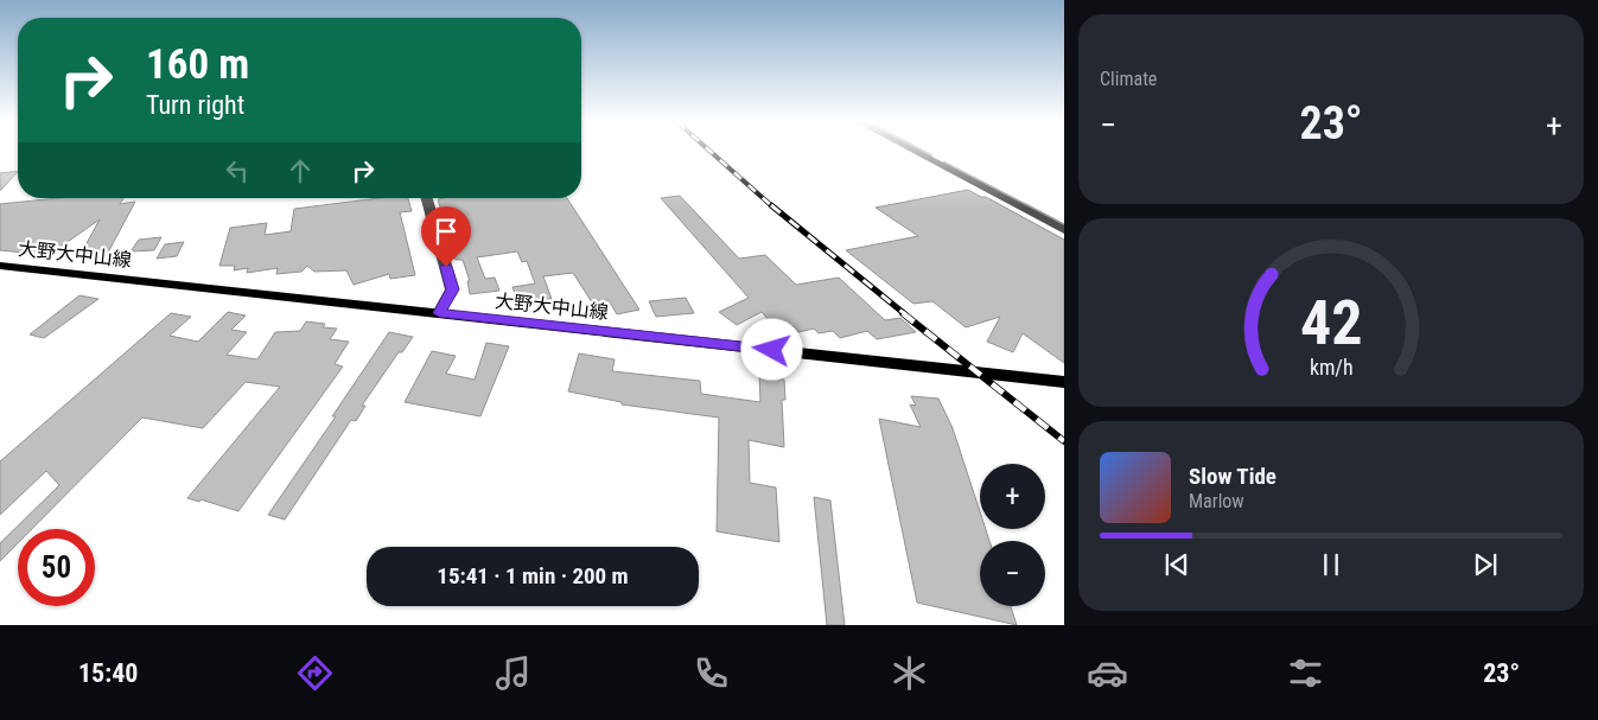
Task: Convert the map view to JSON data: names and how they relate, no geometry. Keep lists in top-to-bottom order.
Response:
{
  "streets": {
    "main road": ["大野大中山線"]
  },
  "page": {
    "tile": "Climate",
    "turn": ["160 m", "Turn right"],
    "heat": ["−", "23°", "+"],
    "song": ["Slow Tide", "Marlow"],
    "map_buttons": ["+", "−"],
    "limit": "50",
    "trip": "15:41 · 1 min · 200 m",
    "tabs": ["15:40", "23°"],
    "gauge": ["42", "km/h"]
  }
}
